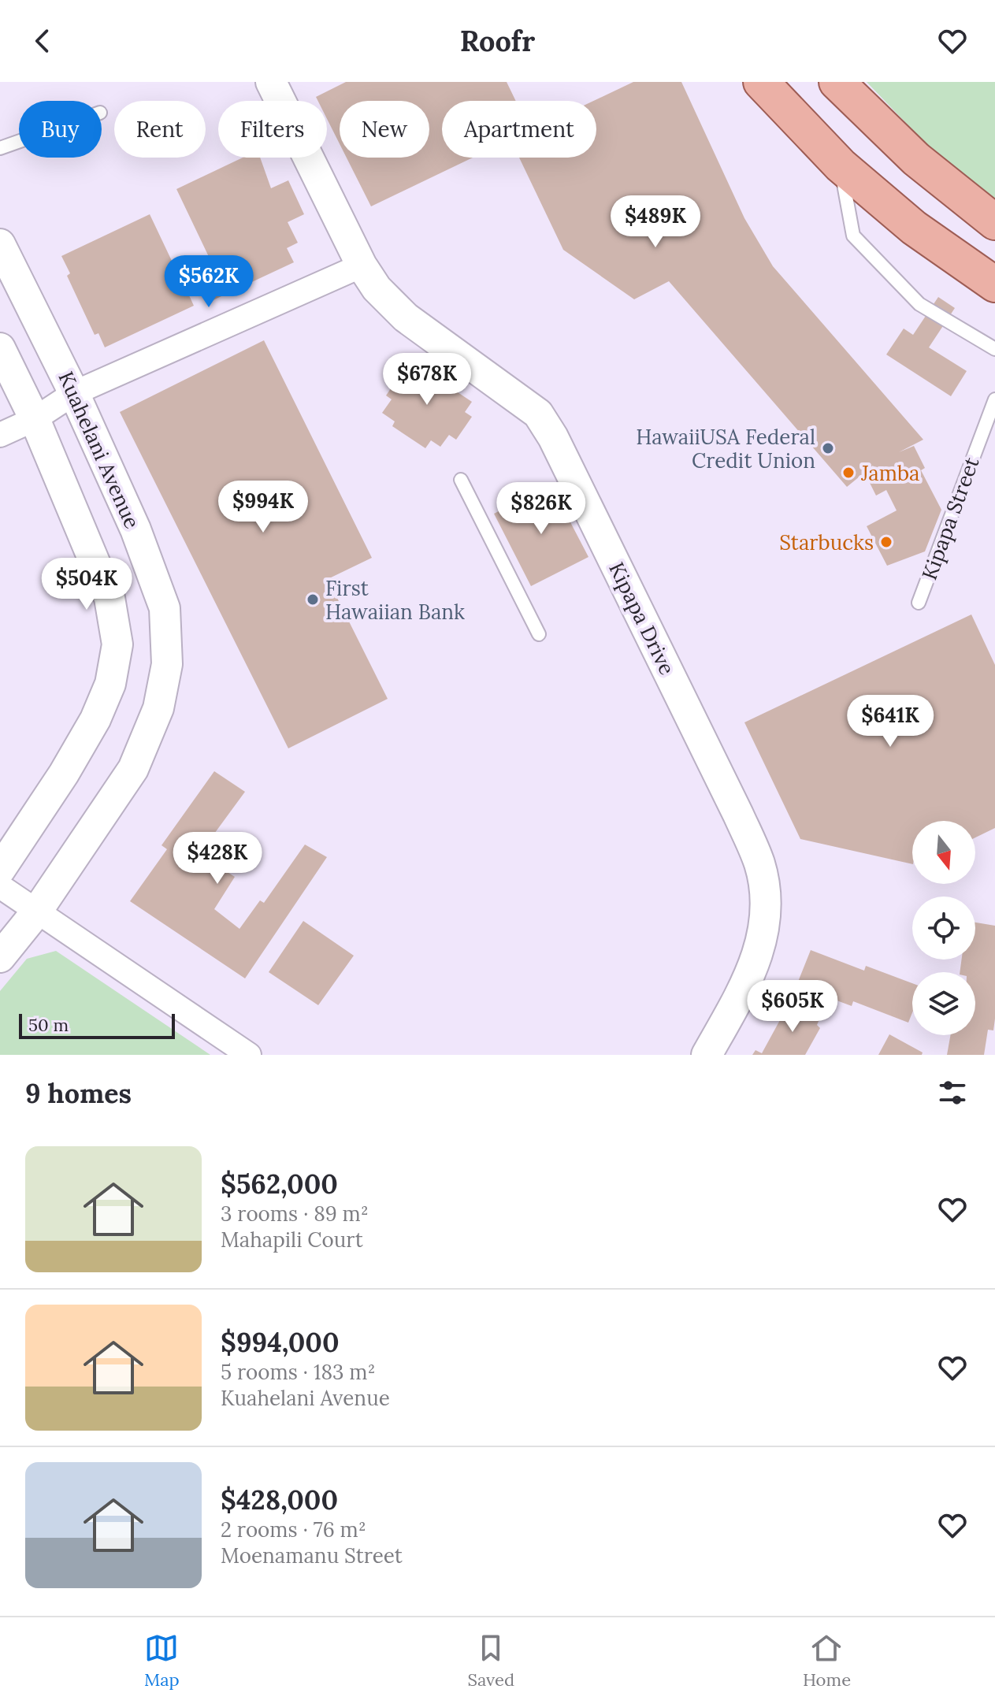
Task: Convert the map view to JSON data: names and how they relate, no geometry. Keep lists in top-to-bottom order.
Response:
{
  "streets": {
    "street": ["Kuahelani Avenue", "Kipapa Drive"],
    "lane": ["Kipapa Street"]
  },
  "places": [
    "HawaiiUSA Federal Credit Union",
    "Jamba",
    "Starbucks",
    "First Hawaiian Bank"
  ],
  "scale_bar": "50 m",
  "north": "bottom",
  "page": {
    "header": "Roofr",
    "chip": [
      "Buy",
      "Rent",
      "Filters",
      "New",
      "Apartment"
    ],
    "price": [
      "$489K",
      "$562K",
      "$678K",
      "$994K",
      "$826K",
      "$504K",
      "$641K",
      "$428K",
      "$605K"
    ],
    "scale": "50 m",
    "heading": "9 homes",
    "list": [
      {
        "name": "$562,000",
        "note": "3 rooms · 89 m² · Mahapili Court"
      },
      {
        "name": "$994,000",
        "note": "5 rooms · 183 m² · Kuahelani Avenue"
      },
      {
        "name": "$428,000",
        "note": "2 rooms · 76 m² · Moenamanu Street"
      }
    ],
    "tabs": ["Map", "Saved", "Home"]
  }
}
